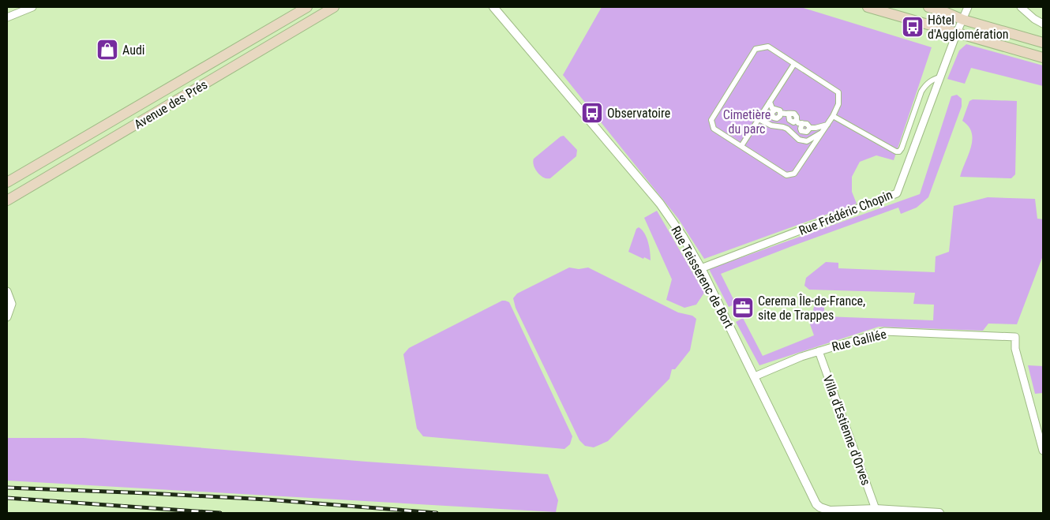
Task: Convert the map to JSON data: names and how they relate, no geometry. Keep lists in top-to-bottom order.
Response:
{
  "streets": {
    "main road": ["Avenue des Prés"],
    "street": [
      "Rue Frédéric Chopin",
      "Rue Teisserenc de Bort",
      "Rue Galilée",
      "Villa d'Estienne d'Orves"
    ]
  },
  "crossings": [
    ["Rue Frédéric Chopin", "Rue Teisserenc de Bort"],
    ["Rue Teisserenc de Bort", "Rue Galilée"],
    ["Rue Teisserenc de Bort", "Villa d'Estienne d'Orves"],
    ["Rue Galilée", "Villa d'Estienne d'Orves"]
  ],
  "parks": ["Cimetière du parc"],
  "places": {
    "bus stop": ["Hôtel d'Agglomération", "Observatoire"],
    "shop": ["Audi"],
    "office": ["Cerema Île-de-France, site de Trappes"]
  }
}
